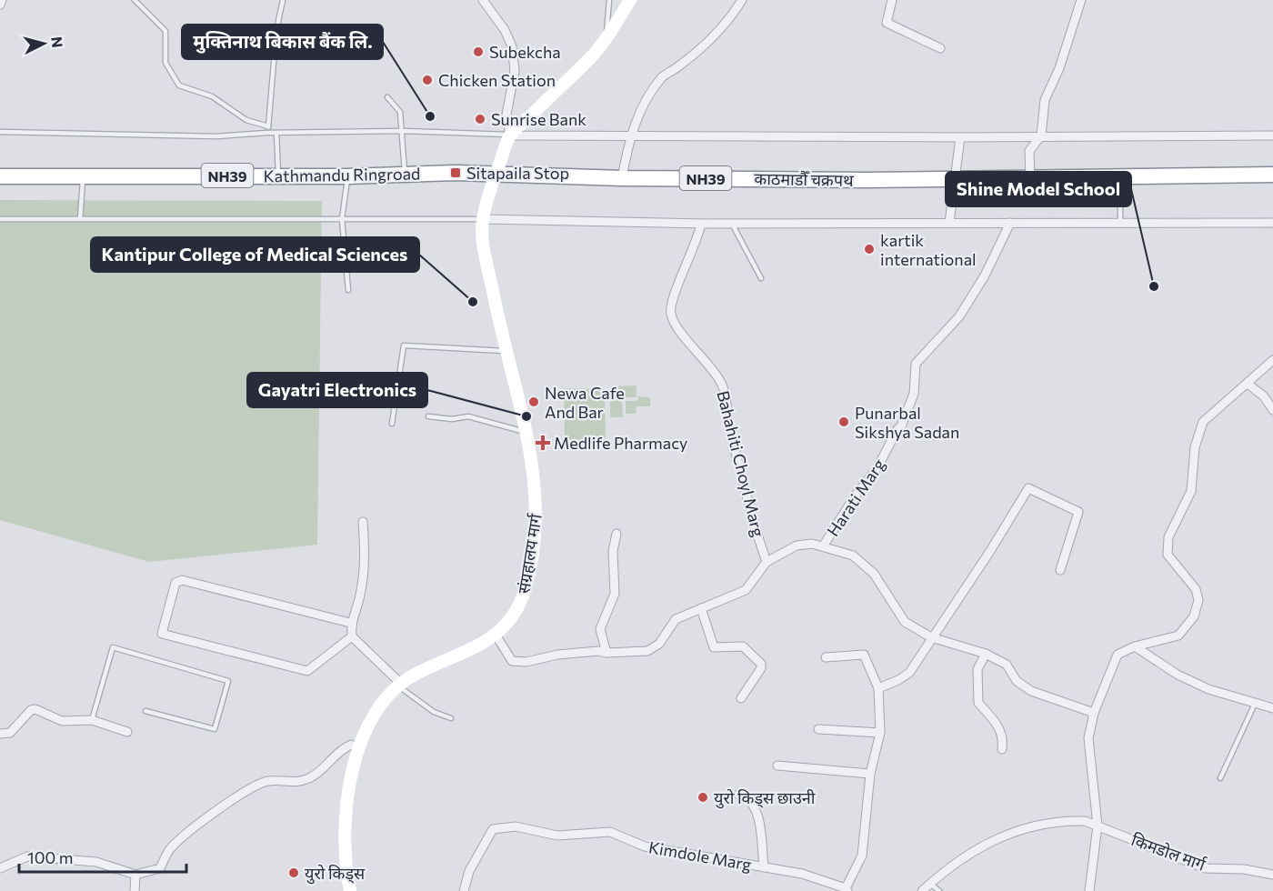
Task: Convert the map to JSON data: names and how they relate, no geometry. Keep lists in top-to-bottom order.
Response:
{
  "streets": {
    "highway": ["Kathmandu Ringroad", "NH39", "काठमाडाैँ चक्रपथ"],
    "main road": ["संग्रहालय मार्ग"],
    "street": [
      "Bahahiti Choyl Marg",
      "Harati Marg",
      "किमडोल मार्ग",
      "Kimdole Marg"
    ]
  },
  "crossings": [
    ["Kathmandu Ringroad", "काठमाडाैँ चक्रपथ"],
    ["NH39", "काठमाडाैँ चक्रपथ"],
    ["काठमाडाैँ चक्रपथ", "संग्रहालय मार्ग"]
  ],
  "places": {
    "other": [
      "Subekcha",
      "Chicken Station",
      "मुक्तिनाथ बिकास बैंक लि.",
      "Sunrise Bank",
      "kartik international",
      "Shine Model School",
      "Kantipur College of Medical Sciences",
      "Newa Cafe And Bar",
      "Gayatri Electronics",
      "Punarbal Sikshya Sadan",
      "युरो किड्स छाउनी",
      "युरो किड्स"
    ],
    "transit": ["Sitapaila Stop"],
    "health": ["Medlife Pharmacy"]
  },
  "scale_bar": "100 m",
  "north": "right"
}
